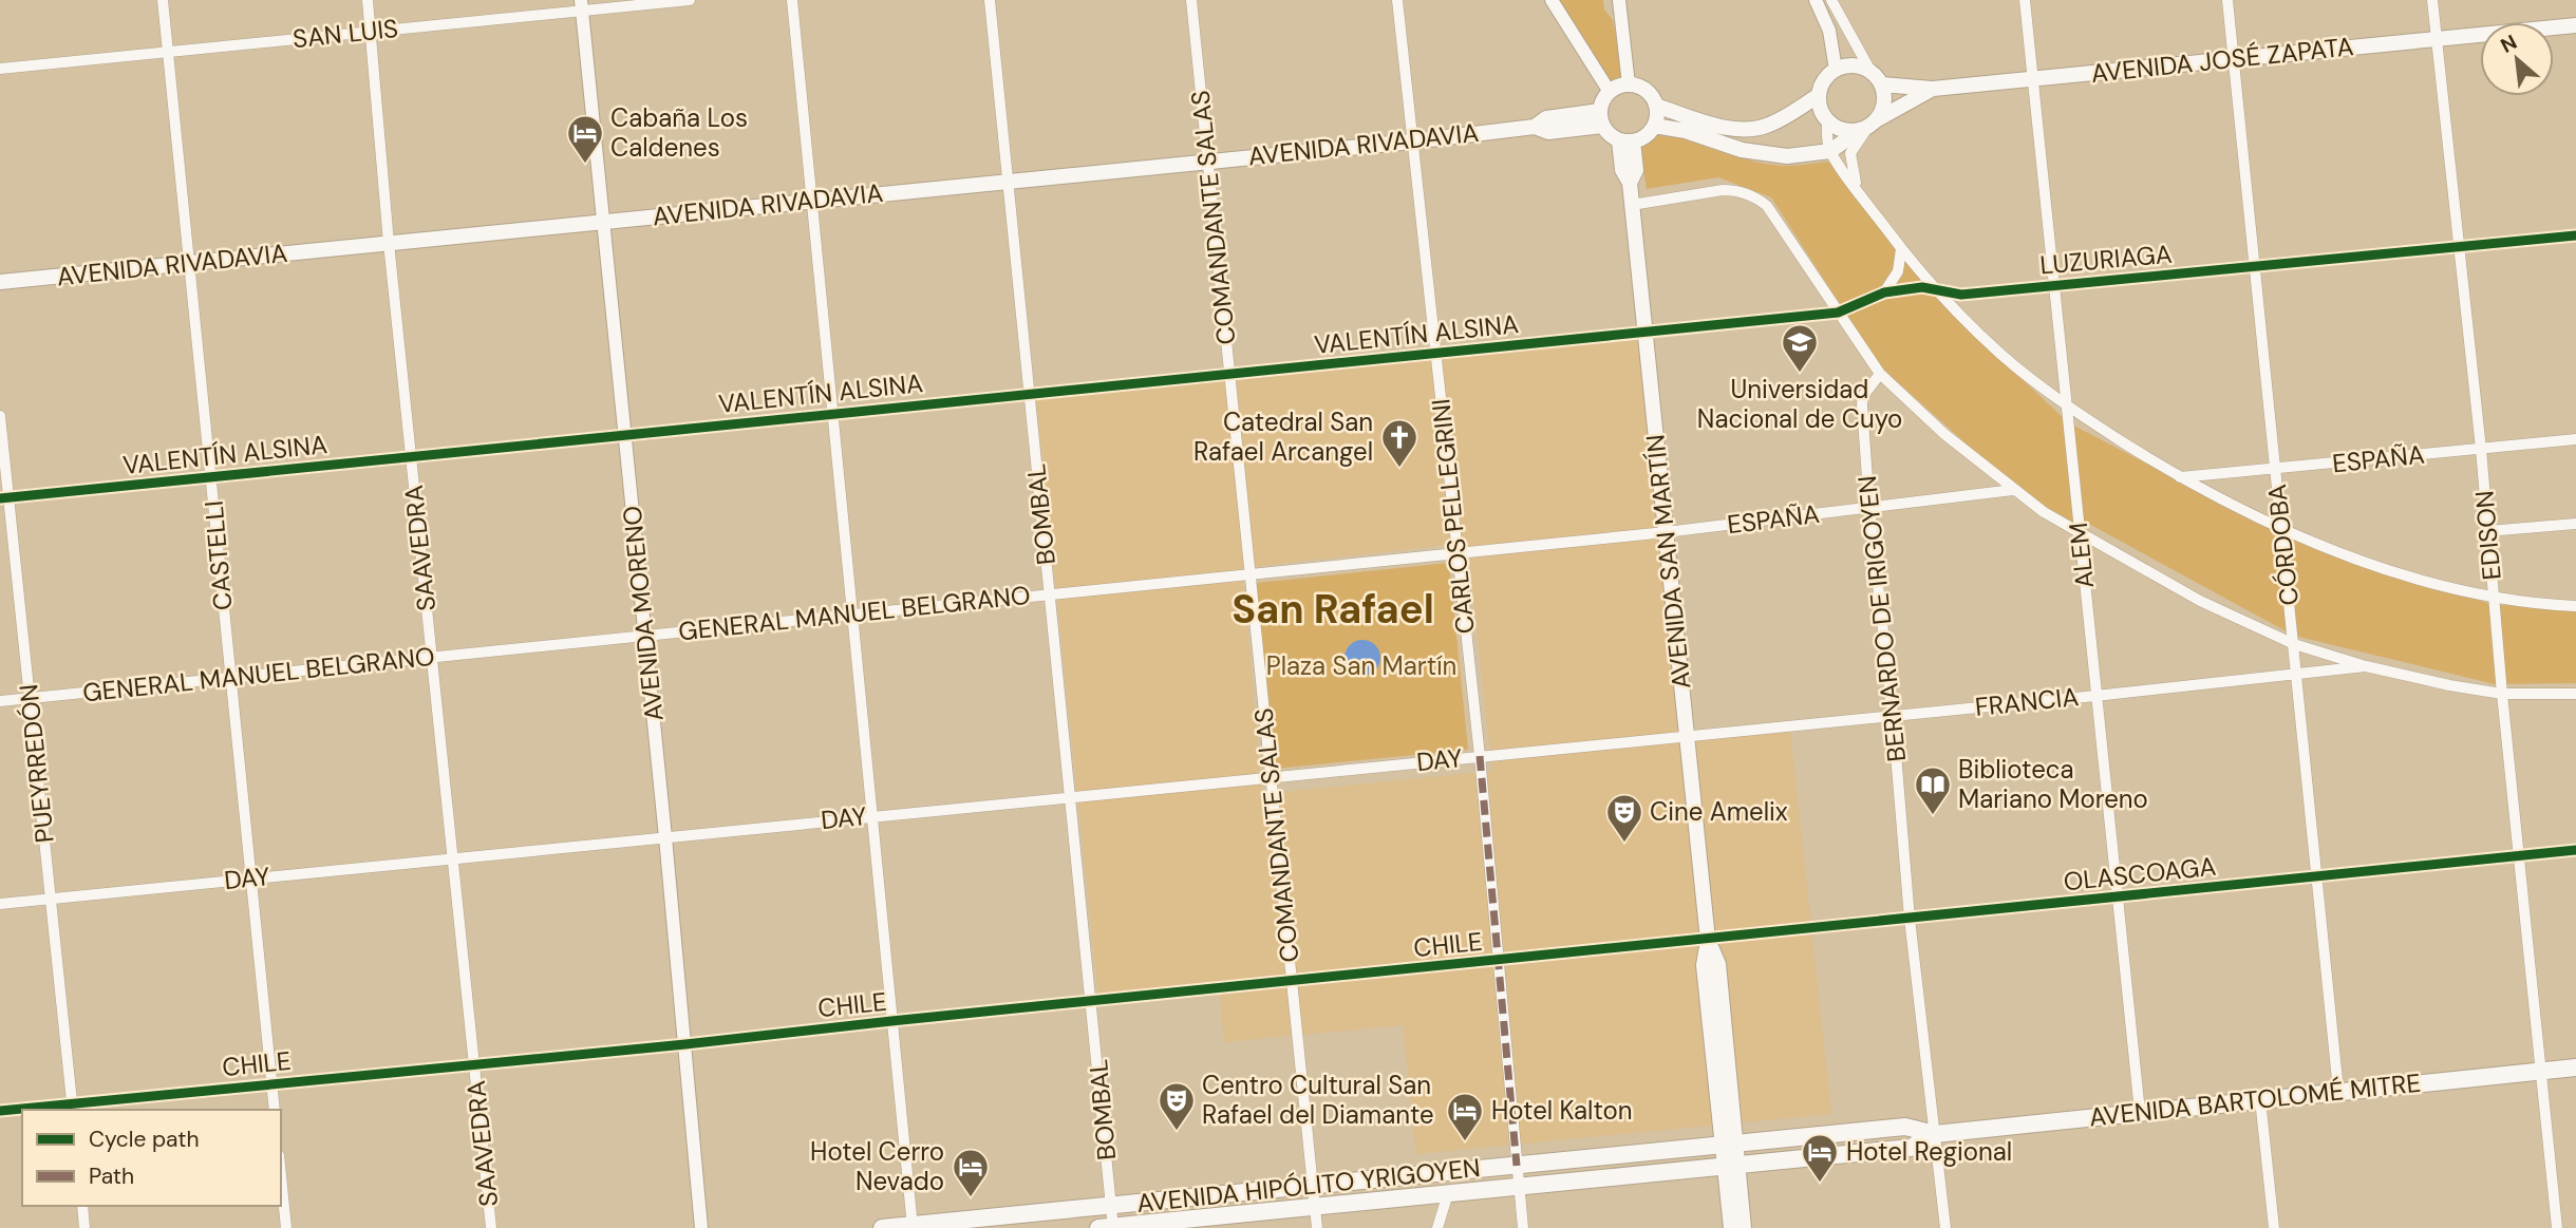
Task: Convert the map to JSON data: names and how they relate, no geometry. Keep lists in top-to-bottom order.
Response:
{
  "streets": {
    "highway": ["AVENIDA BARTOLOMÉ MITRE", "AVENIDA HIPÓLITO YRIGOYEN"],
    "main road": ["AVENIDA JOSÉ ZAPATA", "AVENIDA RIVADAVIA", "AVENIDA SAN MARTÍN"],
    "street": [
      "SAN LUIS",
      "COMANDANTE SALAS",
      "LUZURIAGA",
      "VALENTÍN ALSINA",
      "ESPAÑA",
      "BOMBAL",
      "CARLOS PELLEGRINI",
      "EDISON",
      "CÓRDOBA",
      "SAAVEDRA",
      "CASTELLI",
      "ALEM",
      "AVENIDA MORENO",
      "GENERAL MANUEL BELGRANO",
      "BERNARDO DE IRIGOYEN",
      "FRANCIA",
      "DAY",
      "PUEYRREDÓN",
      "OLASCOAGA",
      "CHILE"
    ]
  },
  "crossings": [
    ["SAN LUIS", "SAAVEDRA"],
    ["SAN LUIS", "CASTELLI"],
    ["SAN LUIS", "AVENIDA MORENO"],
    ["AVENIDA JOSÉ ZAPATA", "EDISON"],
    ["AVENIDA JOSÉ ZAPATA", "CÓRDOBA"],
    ["AVENIDA JOSÉ ZAPATA", "ALEM"],
    ["AVENIDA RIVADAVIA", "COMANDANTE SALAS"],
    ["AVENIDA RIVADAVIA", "BOMBAL"],
    ["AVENIDA RIVADAVIA", "CARLOS PELLEGRINI"],
    ["AVENIDA RIVADAVIA", "SAAVEDRA"],
    ["AVENIDA RIVADAVIA", "CASTELLI"],
    ["AVENIDA RIVADAVIA", "AVENIDA SAN MARTÍN"],
    ["AVENIDA RIVADAVIA", "AVENIDA MORENO"],
    ["COMANDANTE SALAS", "VALENTÍN ALSINA"],
    ["COMANDANTE SALAS", "GENERAL MANUEL BELGRANO"],
    ["COMANDANTE SALAS", "DAY"],
    ["COMANDANTE SALAS", "CHILE"],
    ["COMANDANTE SALAS", "AVENIDA HIPÓLITO YRIGOYEN"],
    ["LUZURIAGA", "VALENTÍN ALSINA"],
    ["LUZURIAGA", "EDISON"],
    ["LUZURIAGA", "CÓRDOBA"],
    ["LUZURIAGA", "ALEM"],
    ["LUZURIAGA", "AVENIDA SAN MARTÍN"],
    ["VALENTÍN ALSINA", "BOMBAL"],
    ["VALENTÍN ALSINA", "CARLOS PELLEGRINI"],
    ["VALENTÍN ALSINA", "SAAVEDRA"],
    ["VALENTÍN ALSINA", "CASTELLI"],
    ["VALENTÍN ALSINA", "AVENIDA SAN MARTÍN"],
    ["VALENTÍN ALSINA", "AVENIDA MORENO"],
    ["VALENTÍN ALSINA", "PUEYRREDÓN"],
    ["ESPAÑA", "EDISON"],
    ["ESPAÑA", "CÓRDOBA"],
    ["ESPAÑA", "AVENIDA SAN MARTÍN"],
    ["ESPAÑA", "GENERAL MANUEL BELGRANO"],
    ["ESPAÑA", "BERNARDO DE IRIGOYEN"],
    ["BOMBAL", "GENERAL MANUEL BELGRANO"],
    ["BOMBAL", "DAY"],
    ["BOMBAL", "CHILE"],
    ["BOMBAL", "AVENIDA HIPÓLITO YRIGOYEN"],
    ["CARLOS PELLEGRINI", "GENERAL MANUEL BELGRANO"],
    ["CARLOS PELLEGRINI", "DAY"],
    ["CARLOS PELLEGRINI", "CHILE"],
    ["CARLOS PELLEGRINI", "AVENIDA HIPÓLITO YRIGOYEN"],
    ["EDISON", "OLASCOAGA"],
    ["EDISON", "AVENIDA BARTOLOMÉ MITRE"],
    ["CÓRDOBA", "FRANCIA"],
    ["CÓRDOBA", "OLASCOAGA"],
    ["CÓRDOBA", "AVENIDA BARTOLOMÉ MITRE"],
    ["SAAVEDRA", "GENERAL MANUEL BELGRANO"],
    ["SAAVEDRA", "DAY"],
    ["SAAVEDRA", "CHILE"],
    ["CASTELLI", "GENERAL MANUEL BELGRANO"],
    ["CASTELLI", "DAY"],
    ["CASTELLI", "CHILE"],
    ["ALEM", "FRANCIA"],
    ["ALEM", "OLASCOAGA"],
    ["ALEM", "AVENIDA BARTOLOMÉ MITRE"],
    ["AVENIDA SAN MARTÍN", "GENERAL MANUEL BELGRANO"],
    ["AVENIDA SAN MARTÍN", "FRANCIA"],
    ["AVENIDA SAN MARTÍN", "DAY"],
    ["AVENIDA SAN MARTÍN", "OLASCOAGA"],
    ["AVENIDA SAN MARTÍN", "CHILE"],
    ["AVENIDA SAN MARTÍN", "AVENIDA BARTOLOMÉ MITRE"],
    ["AVENIDA SAN MARTÍN", "AVENIDA HIPÓLITO YRIGOYEN"],
    ["AVENIDA MORENO", "GENERAL MANUEL BELGRANO"],
    ["AVENIDA MORENO", "DAY"],
    ["AVENIDA MORENO", "CHILE"],
    ["GENERAL MANUEL BELGRANO", "PUEYRREDÓN"],
    ["BERNARDO DE IRIGOYEN", "FRANCIA"],
    ["BERNARDO DE IRIGOYEN", "OLASCOAGA"],
    ["BERNARDO DE IRIGOYEN", "AVENIDA BARTOLOMÉ MITRE"],
    ["FRANCIA", "DAY"],
    ["DAY", "PUEYRREDÓN"],
    ["PUEYRREDÓN", "CHILE"],
    ["OLASCOAGA", "CHILE"],
    ["AVENIDA BARTOLOMÉ MITRE", "AVENIDA HIPÓLITO YRIGOYEN"]
  ],
  "districts": ["San Rafael"],
  "parks": ["Plaza San Martín"],
  "places": {
    "hotel": [
      "Cabaña Los Caldenes",
      "Hotel Kalton",
      "Hotel Regional",
      "Hotel Cerro Nevado"
    ],
    "school or university": ["Universidad Nacional de Cuyo"],
    "church": ["Catedral San Rafael Arcangel"],
    "library": ["Biblioteca Mariano Moreno"],
    "theatre": ["Cine Amelix", "Centro Cultural San Rafael del Diamante"]
  },
  "legend": ["Cycle path", "Path"],
  "north": "top left"
}
